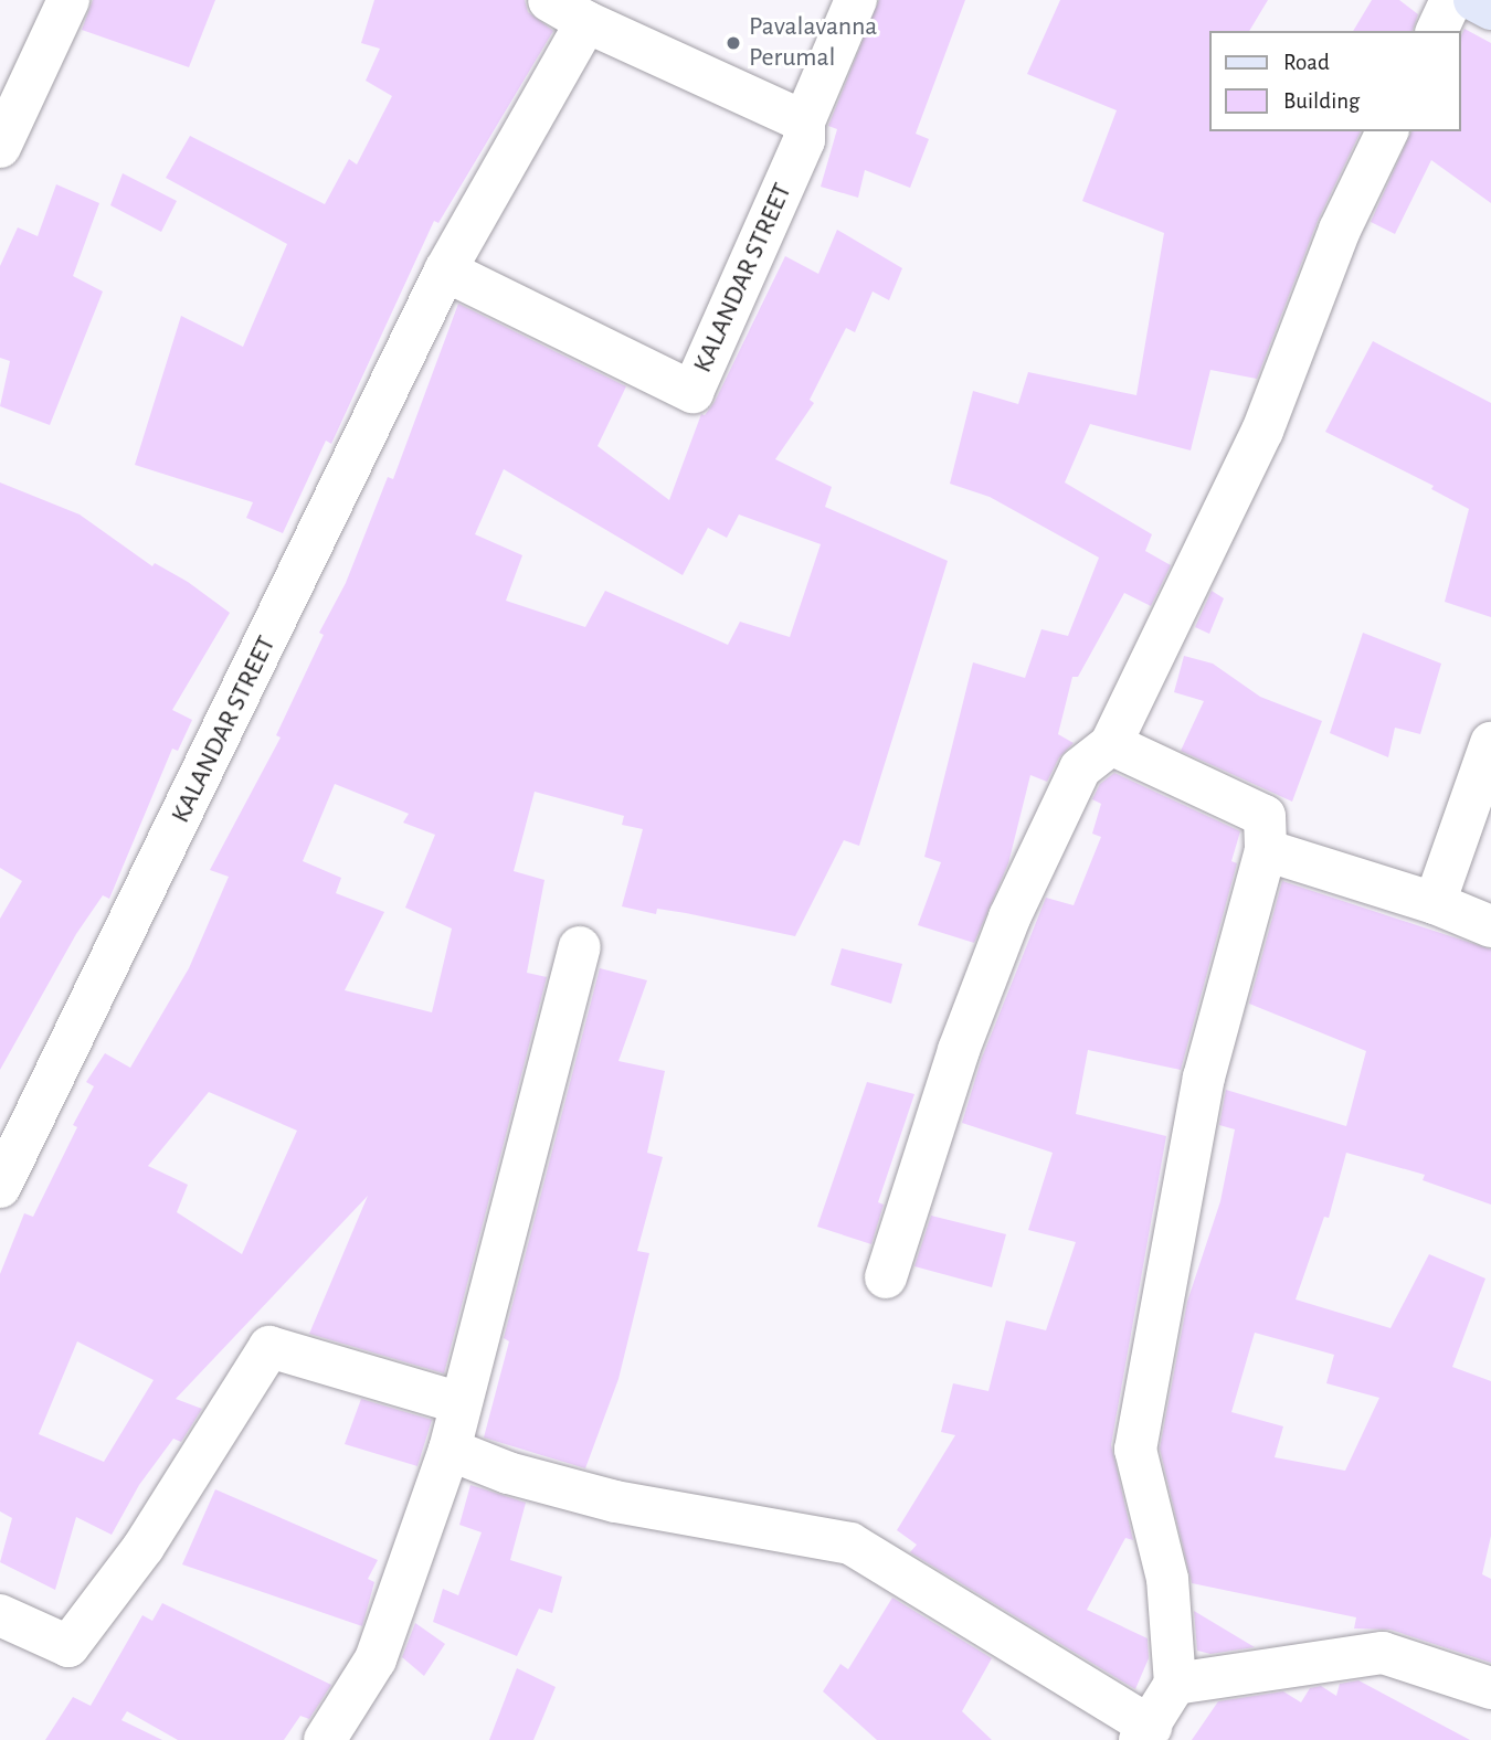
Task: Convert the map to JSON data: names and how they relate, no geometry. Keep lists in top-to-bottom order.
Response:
{
  "streets": {
    "street": ["KALANDAR STREET"]
  },
  "places": ["Pavalavanna Perumal"],
  "legend": ["Road", "Building"]
}
